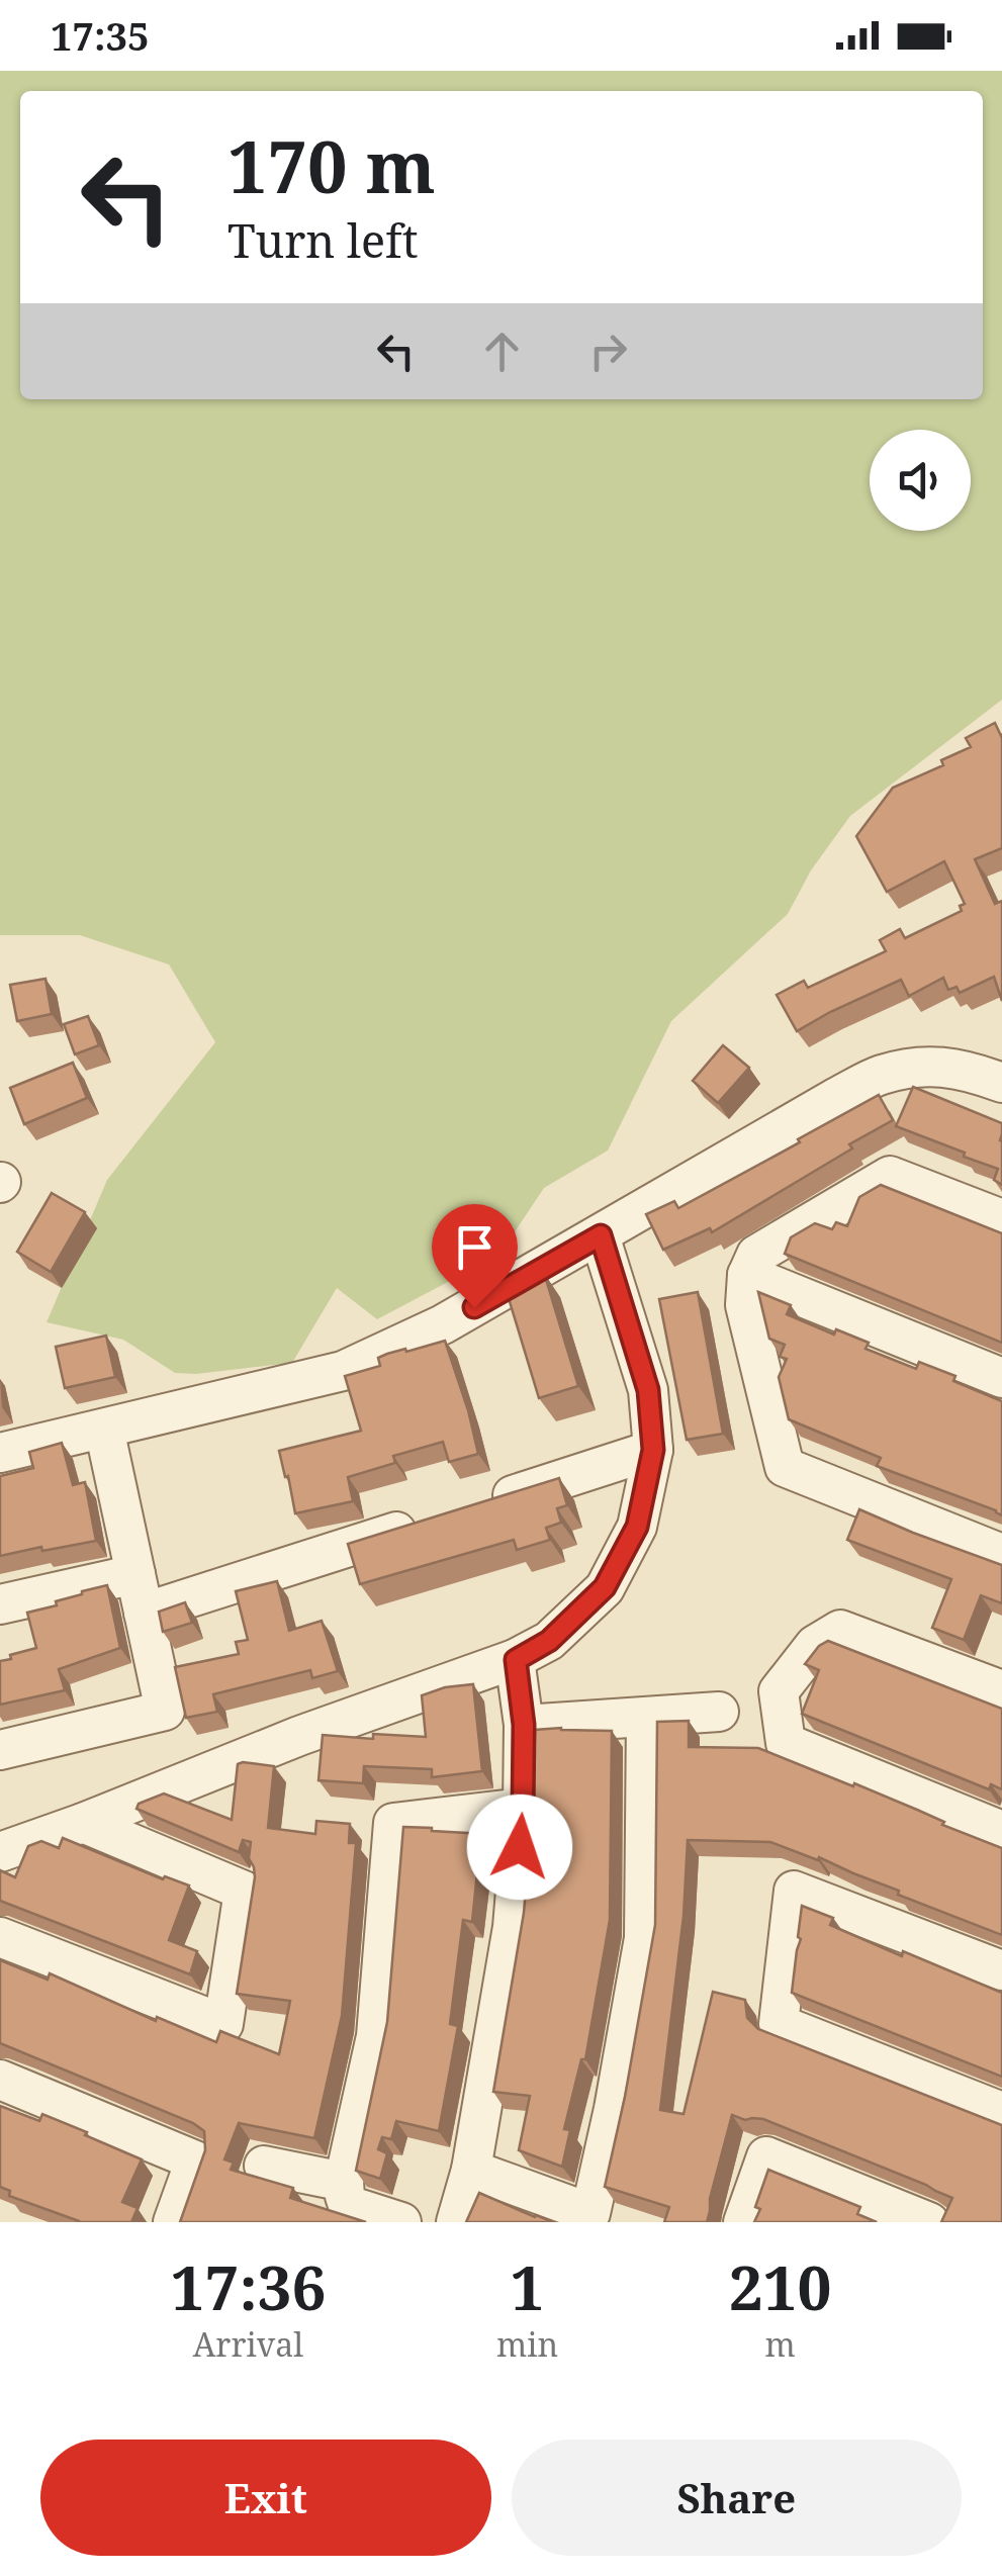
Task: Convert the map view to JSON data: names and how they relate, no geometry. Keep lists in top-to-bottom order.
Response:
{
  "page": {
    "status": "17:35",
    "turn": ["170 m", "Turn left"],
    "eta": [
      "17:36",
      "Arrival",
      "1",
      "min",
      "210",
      "m"
    ],
    "buttons": ["Exit", "Share"]
  }
}
